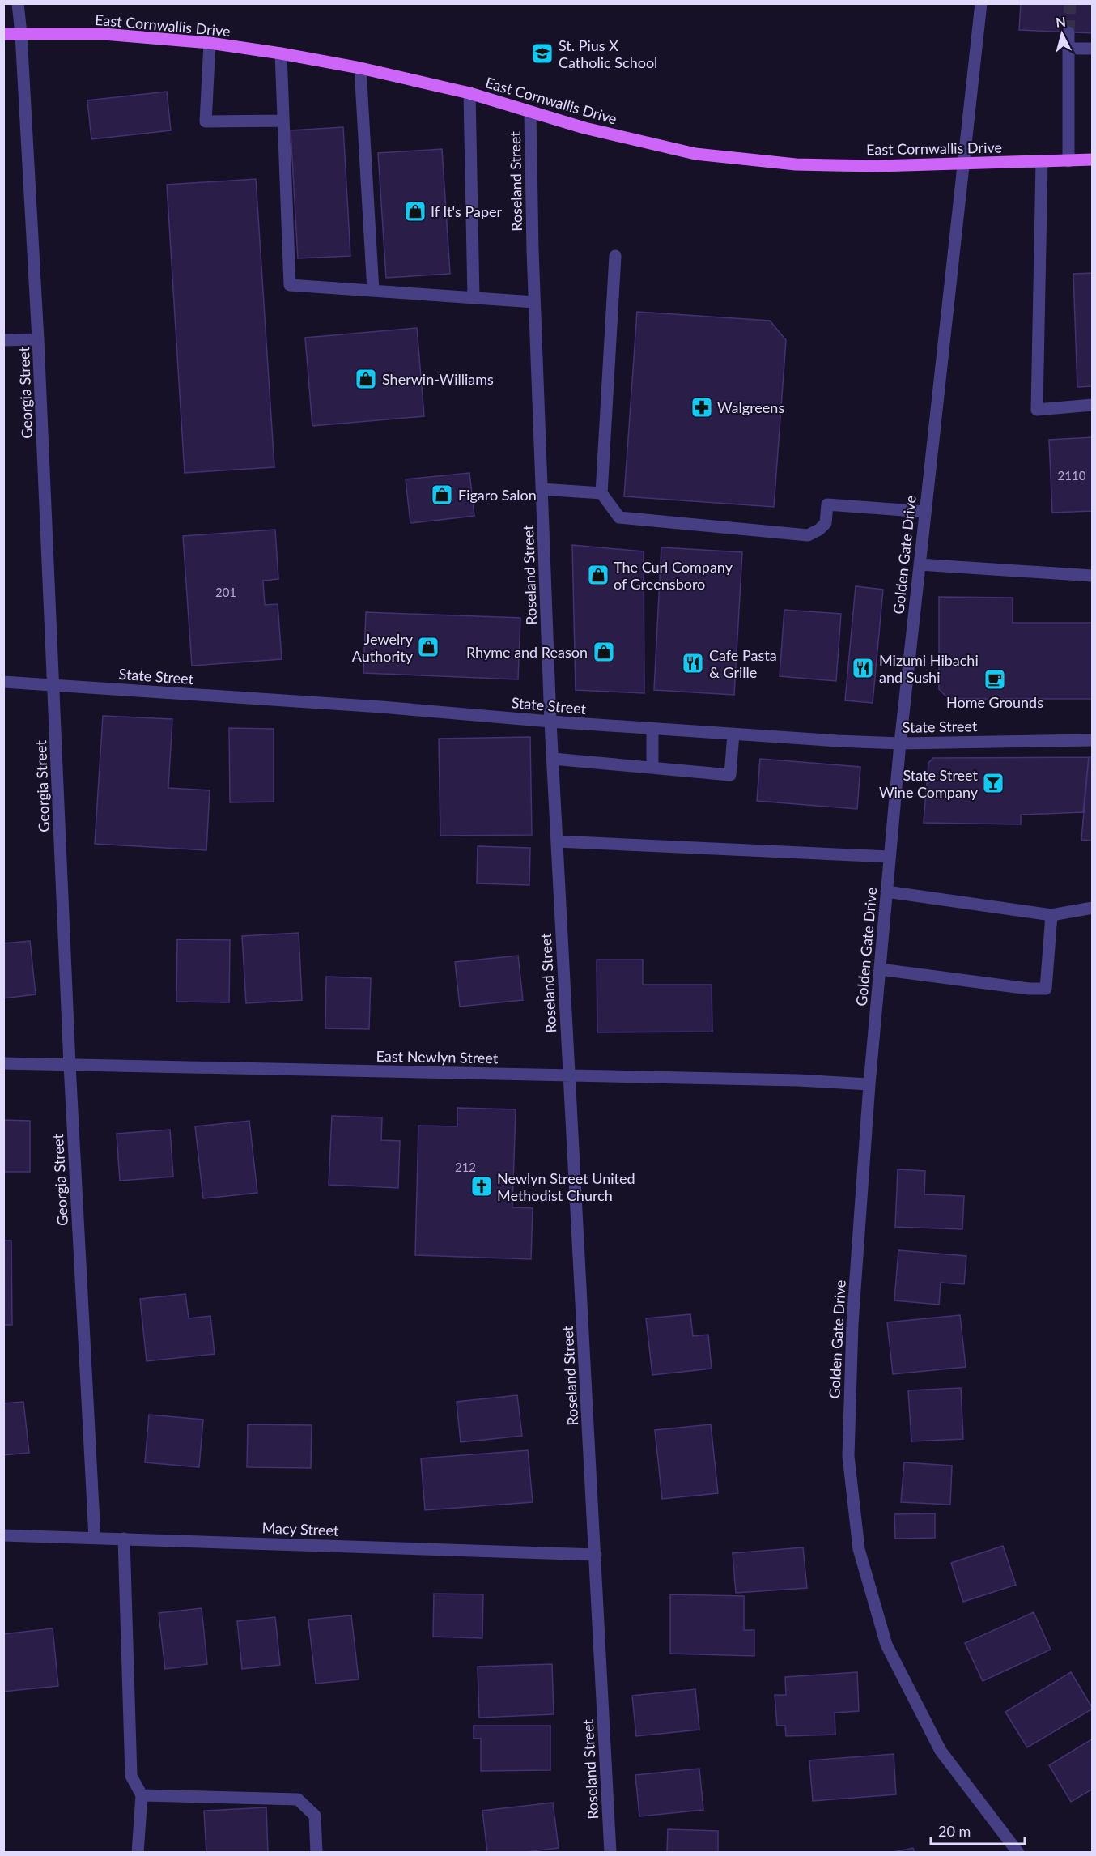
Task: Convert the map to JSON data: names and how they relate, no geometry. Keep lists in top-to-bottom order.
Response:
{
  "streets": {
    "main road": ["East Cornwallis Drive"],
    "street": [
      "Roseland Street",
      "Georgia Street",
      "Golden Gate Drive",
      "State Street",
      "East Newlyn Street",
      "Macy Street"
    ]
  },
  "crossings": [
    ["East Cornwallis Drive", "Roseland Street"],
    ["East Cornwallis Drive", "Georgia Street"],
    ["East Cornwallis Drive", "Golden Gate Drive"],
    ["Roseland Street", "State Street"],
    ["Roseland Street", "East Newlyn Street"],
    ["Roseland Street", "Macy Street"],
    ["Georgia Street", "State Street"],
    ["Georgia Street", "East Newlyn Street"],
    ["Georgia Street", "Macy Street"],
    ["Golden Gate Drive", "State Street"],
    ["Golden Gate Drive", "East Newlyn Street"]
  ],
  "places": {
    "school or university": ["St. Pius X Catholic School"],
    "shop": [
      "If It's Paper",
      "Sherwin-Williams",
      "Figaro Salon",
      "The Curl Company of Greensboro",
      "Jewelry Authority",
      "Rhyme and Reason"
    ],
    "pharmacy": ["Walgreens"],
    "restaurant": ["Cafe Pasta & Grille", "Mizumi Hibachi and Sushi"],
    "cafe": ["Home Grounds"],
    "bar": ["State Street Wine Company"],
    "church": ["Newlyn Street United Methodist Church"]
  },
  "house_numbers": ["2110", "201", "212"],
  "scale_bar": "20 m",
  "north": "top"
}
